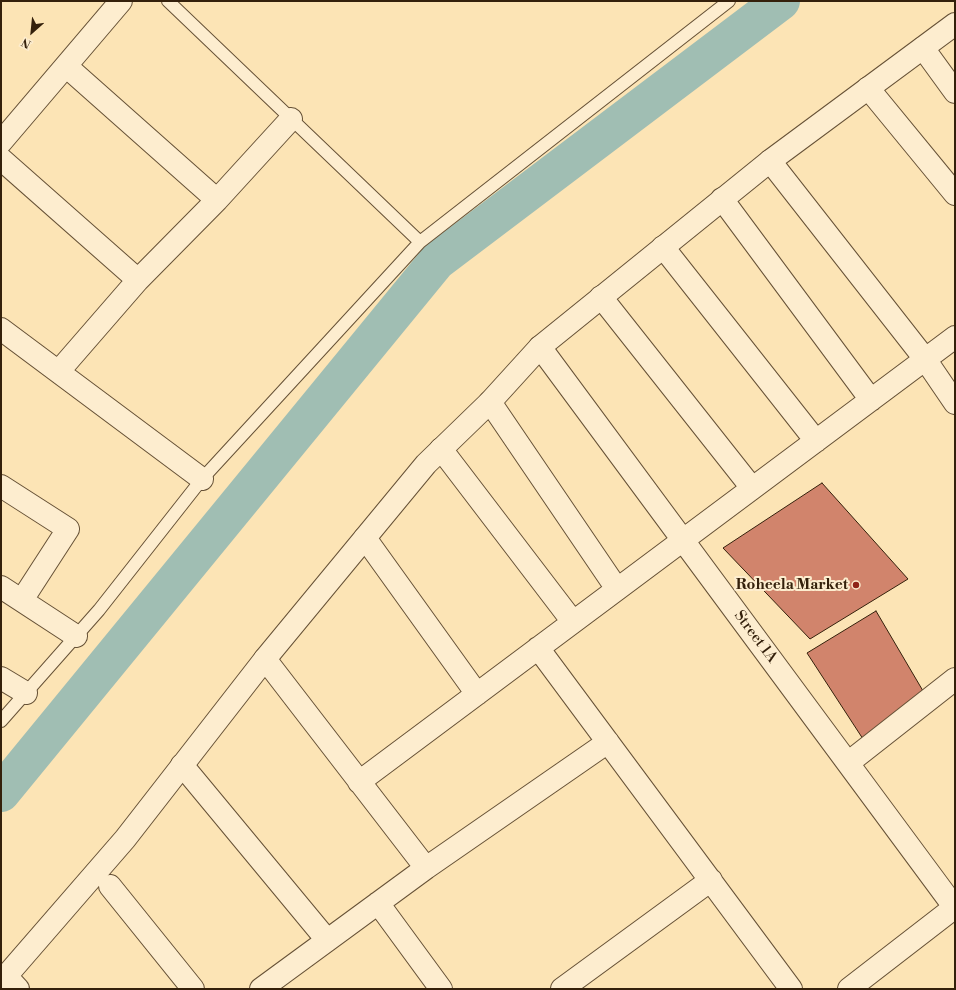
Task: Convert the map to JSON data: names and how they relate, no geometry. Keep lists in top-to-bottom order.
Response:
{
  "streets": {
    "street": ["Street 1A"]
  },
  "places": ["Roheela Market"],
  "north": "bottom left"
}
